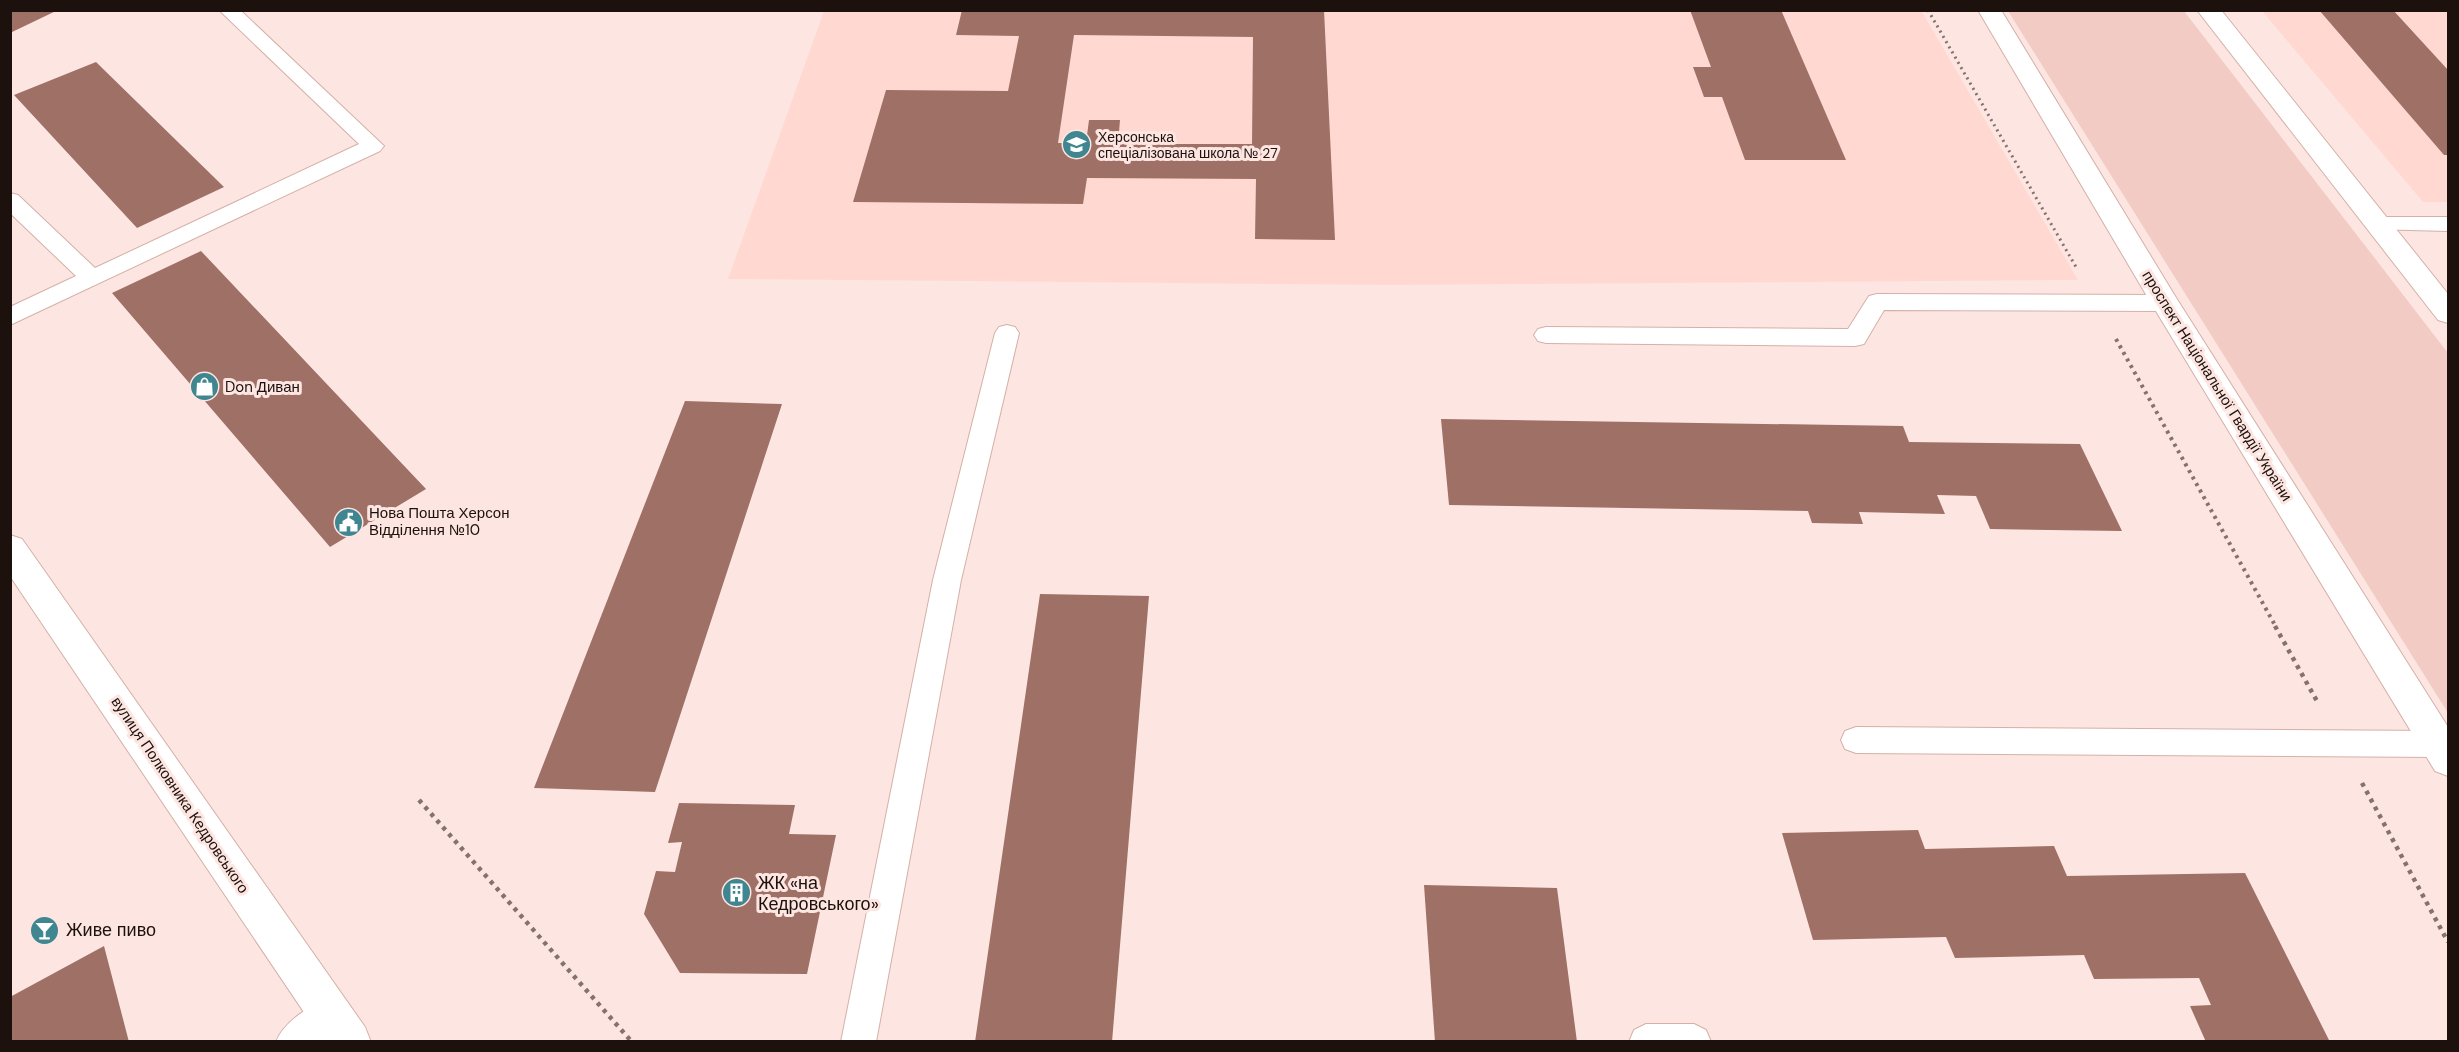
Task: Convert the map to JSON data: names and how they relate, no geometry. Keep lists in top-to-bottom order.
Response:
{
  "streets": {
    "street": ["проспект Національної Гвардії України", "вулиця Полковника Кедровського"]
  },
  "places": {
    "school or university": ["Херсонська спеціалізована школа № 27"],
    "shop": ["Don Диван"],
    "public building": ["Нова Пошта Херсон Відділення №10"],
    "building": ["ЖК «на Кедровського»"],
    "bar": ["Живе пиво"]
  }
}
